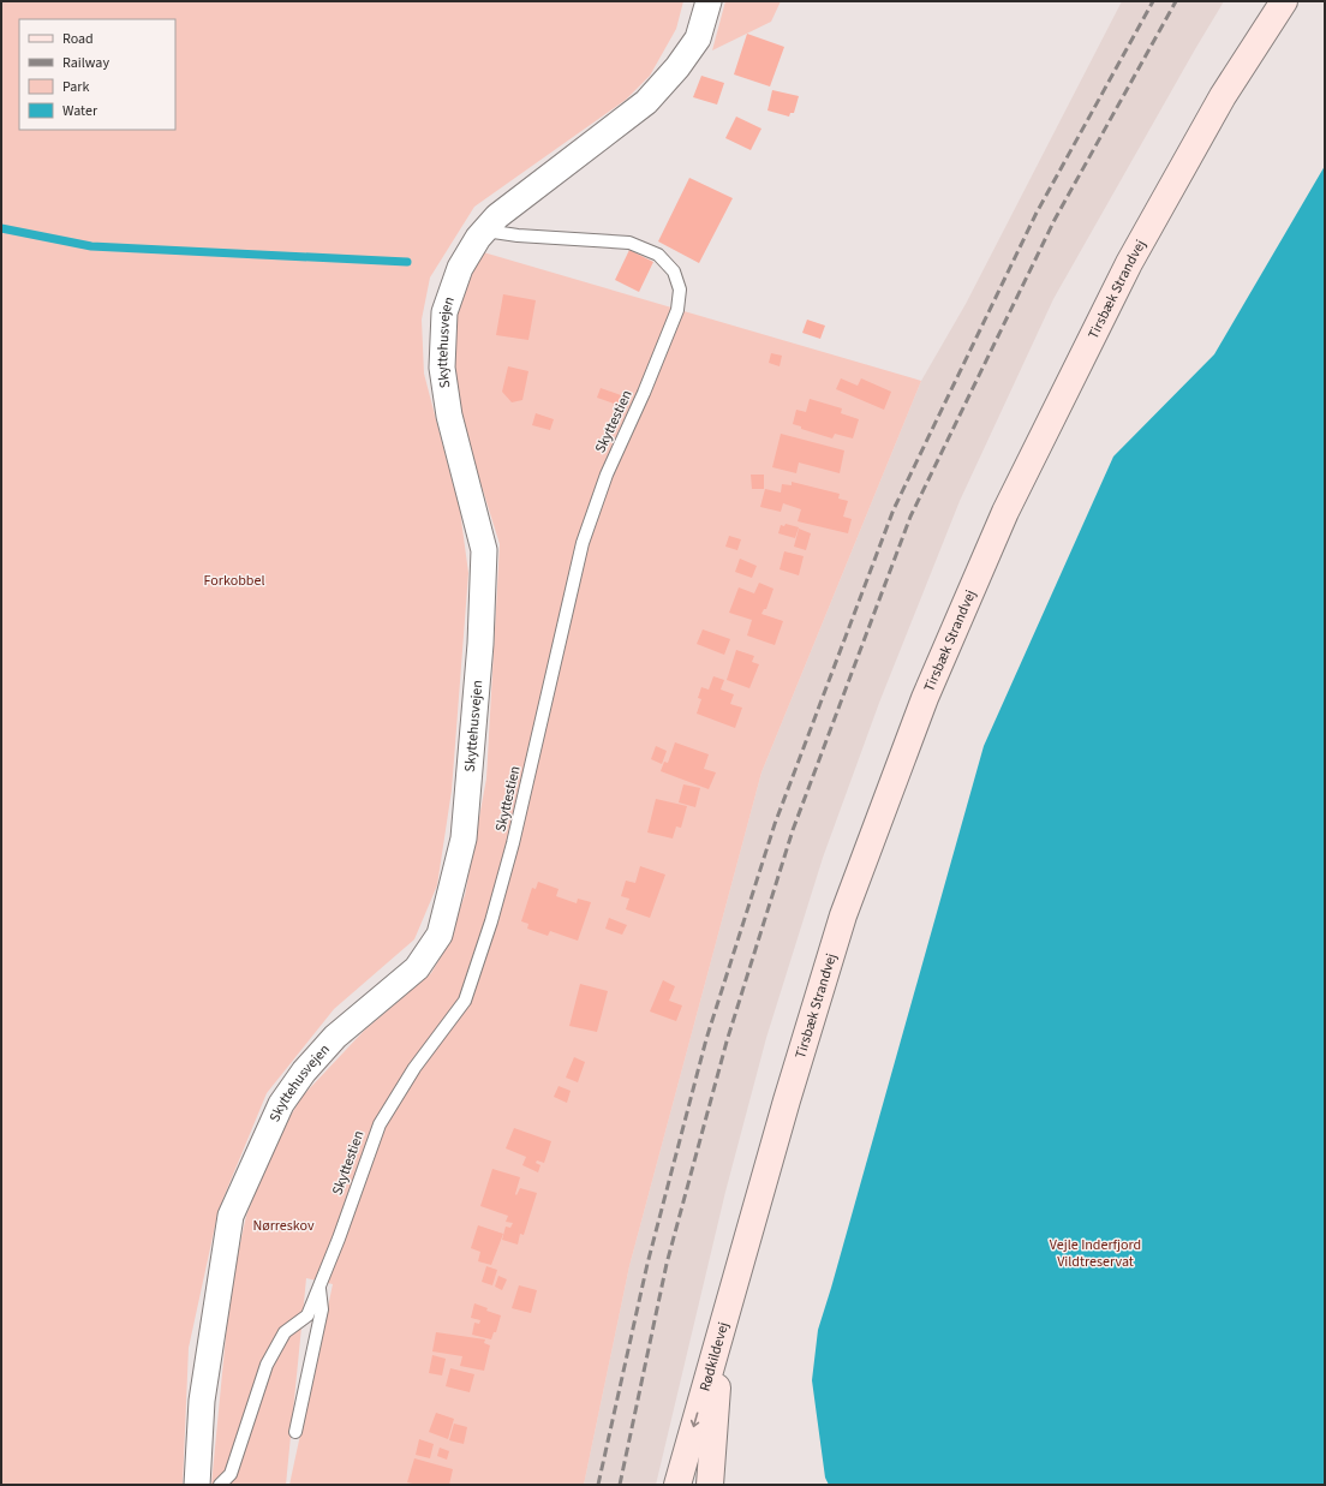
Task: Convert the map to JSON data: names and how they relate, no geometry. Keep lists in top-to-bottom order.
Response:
{
  "streets": {
    "street": ["Tirsbæk Strandvej", "Skyttehusvejen", "Rødkildevej"],
    "lane": ["Skyttestien"]
  },
  "crossings": [
    ["Tirsbæk Strandvej", "Rødkildevej"],
    ["Skyttehusvejen", "Skyttestien"]
  ],
  "parks": ["Forkobbel", "Nørreskov", "Vejle Inderfjord Vildtreservat"],
  "legend": [
    "Road",
    "Railway",
    "Park",
    "Water"
  ]
}
